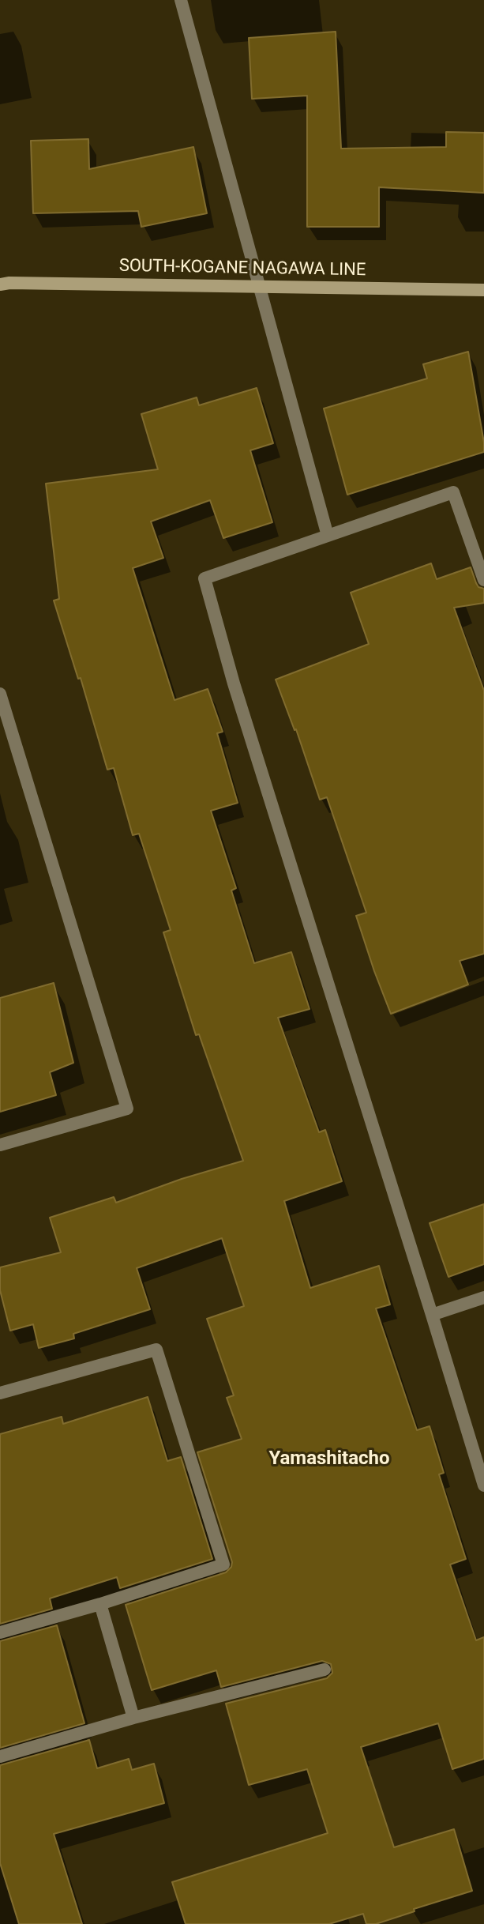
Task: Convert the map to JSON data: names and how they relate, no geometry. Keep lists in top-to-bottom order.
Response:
{
  "streets": {
    "main road": ["SOUTH-KOGANE NAGAWA LINE"]
  },
  "districts": ["Yamashitacho"]
}
